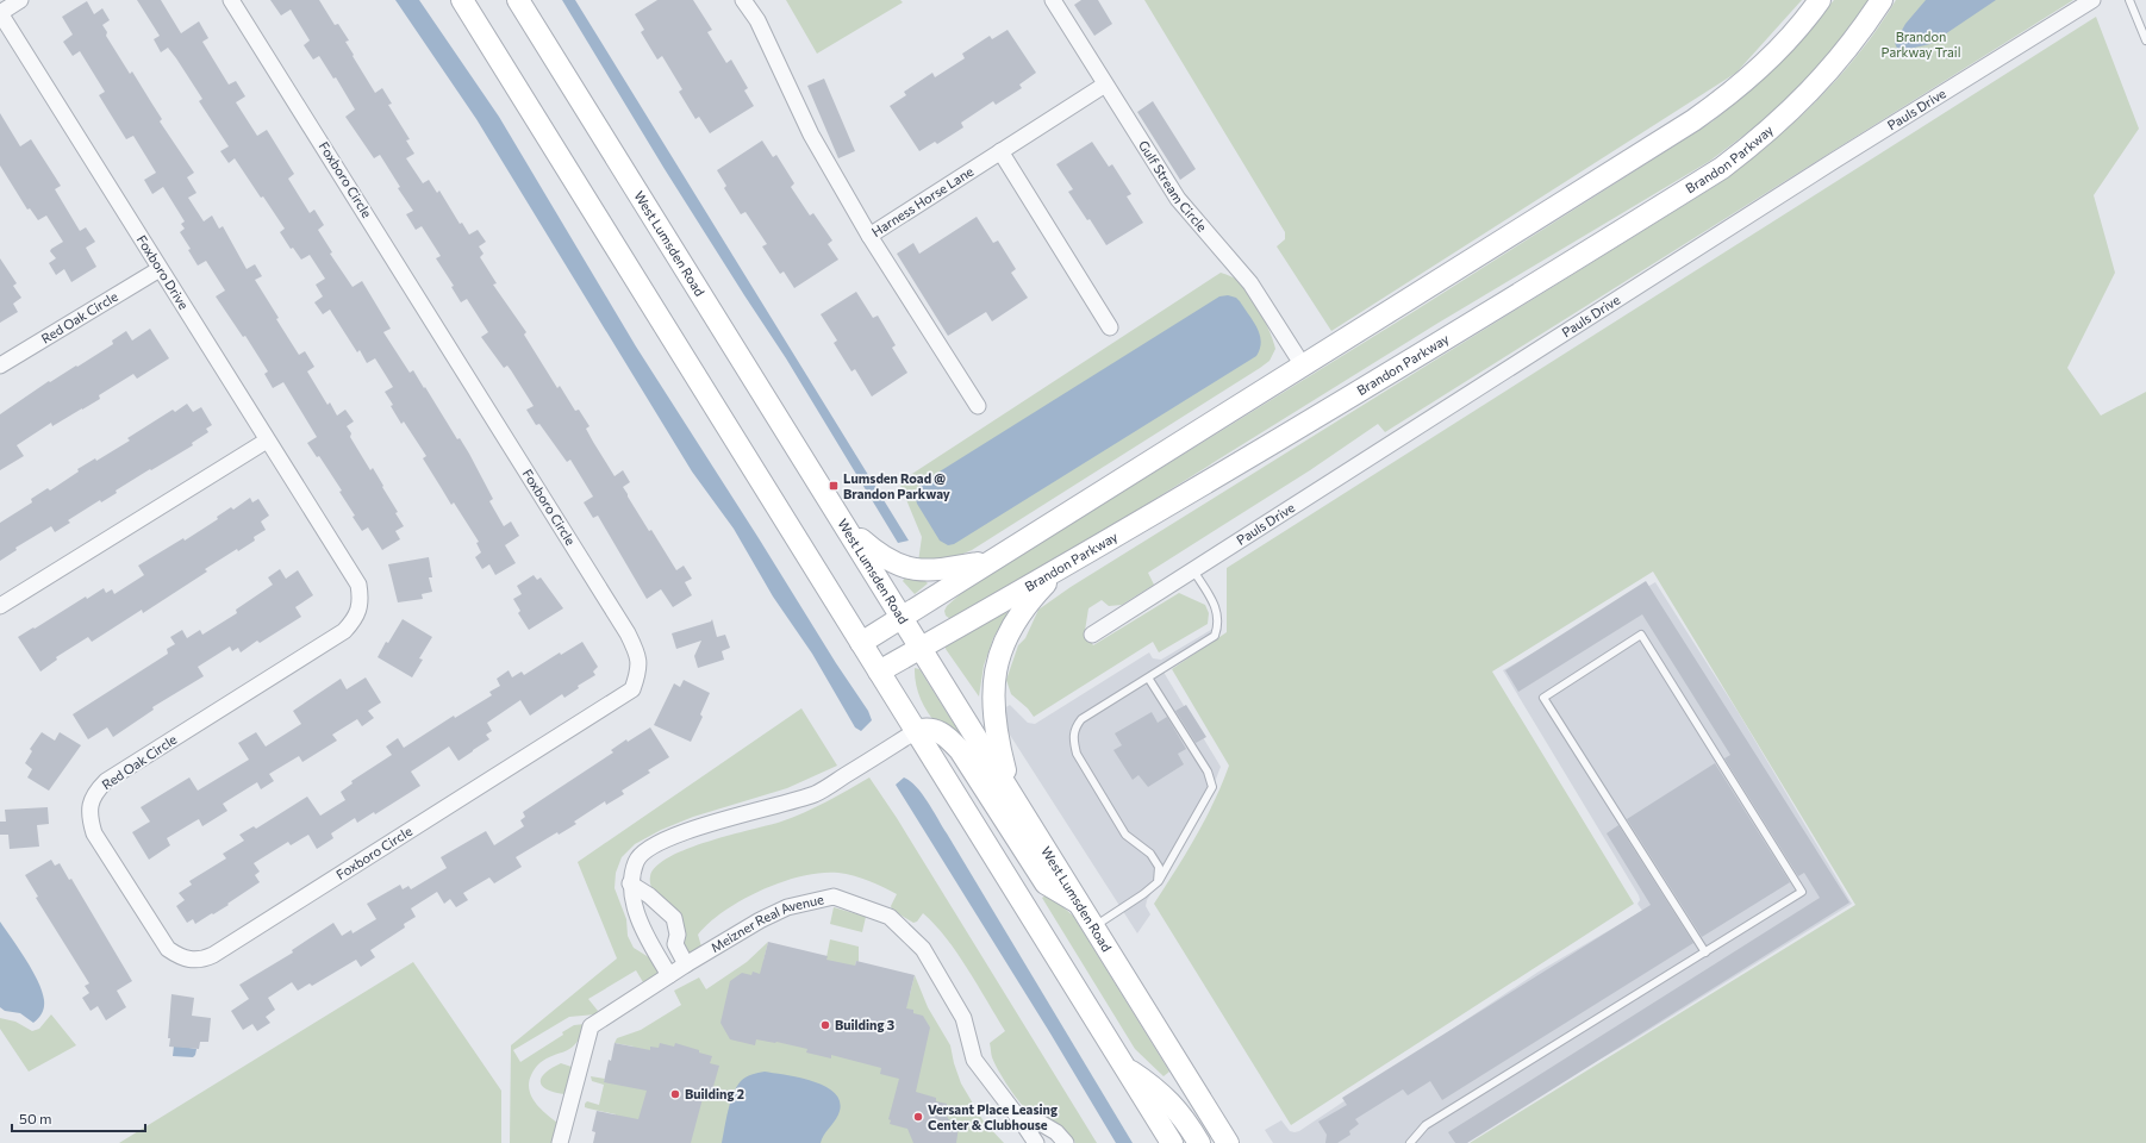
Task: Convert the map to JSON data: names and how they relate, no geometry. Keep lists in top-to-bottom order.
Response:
{
  "streets": {
    "main road": ["Brandon Parkway", "West Lumsden Road"],
    "street": [
      "Pauls Drive",
      "Foxboro Circle",
      "Gulf Stream Circle",
      "Harness Horse Lane",
      "Foxboro Drive",
      "Red Oak Circle",
      "Meizner Real Avenue"
    ]
  },
  "crossings": [
    ["Brandon Parkway", "West Lumsden Road"],
    ["Foxboro Circle", "Red Oak Circle"],
    ["Gulf Stream Circle", "Harness Horse Lane"],
    ["Foxboro Drive", "Red Oak Circle"]
  ],
  "parks": ["Brandon Parkway Trail"],
  "places": {
    "transit": ["Lumsden Road @ Brandon Parkway"],
    "other": ["Building 3", "Building 2", "Versant Place Leasing Center & Clubhouse"]
  },
  "scale_bar": "50 m"
}
